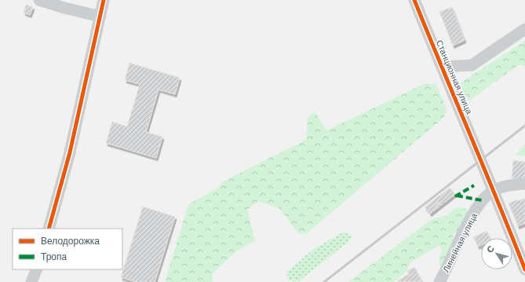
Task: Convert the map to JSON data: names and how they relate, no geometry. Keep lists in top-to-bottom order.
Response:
{
  "streets": {
    "street": ["Станционная улица", "Линейная улица"]
  },
  "crossings": [
    ["Станционная улица", "Линейная улица"]
  ],
  "legend": ["Велодорожка", "Тропа"],
  "north": "top left"
}
